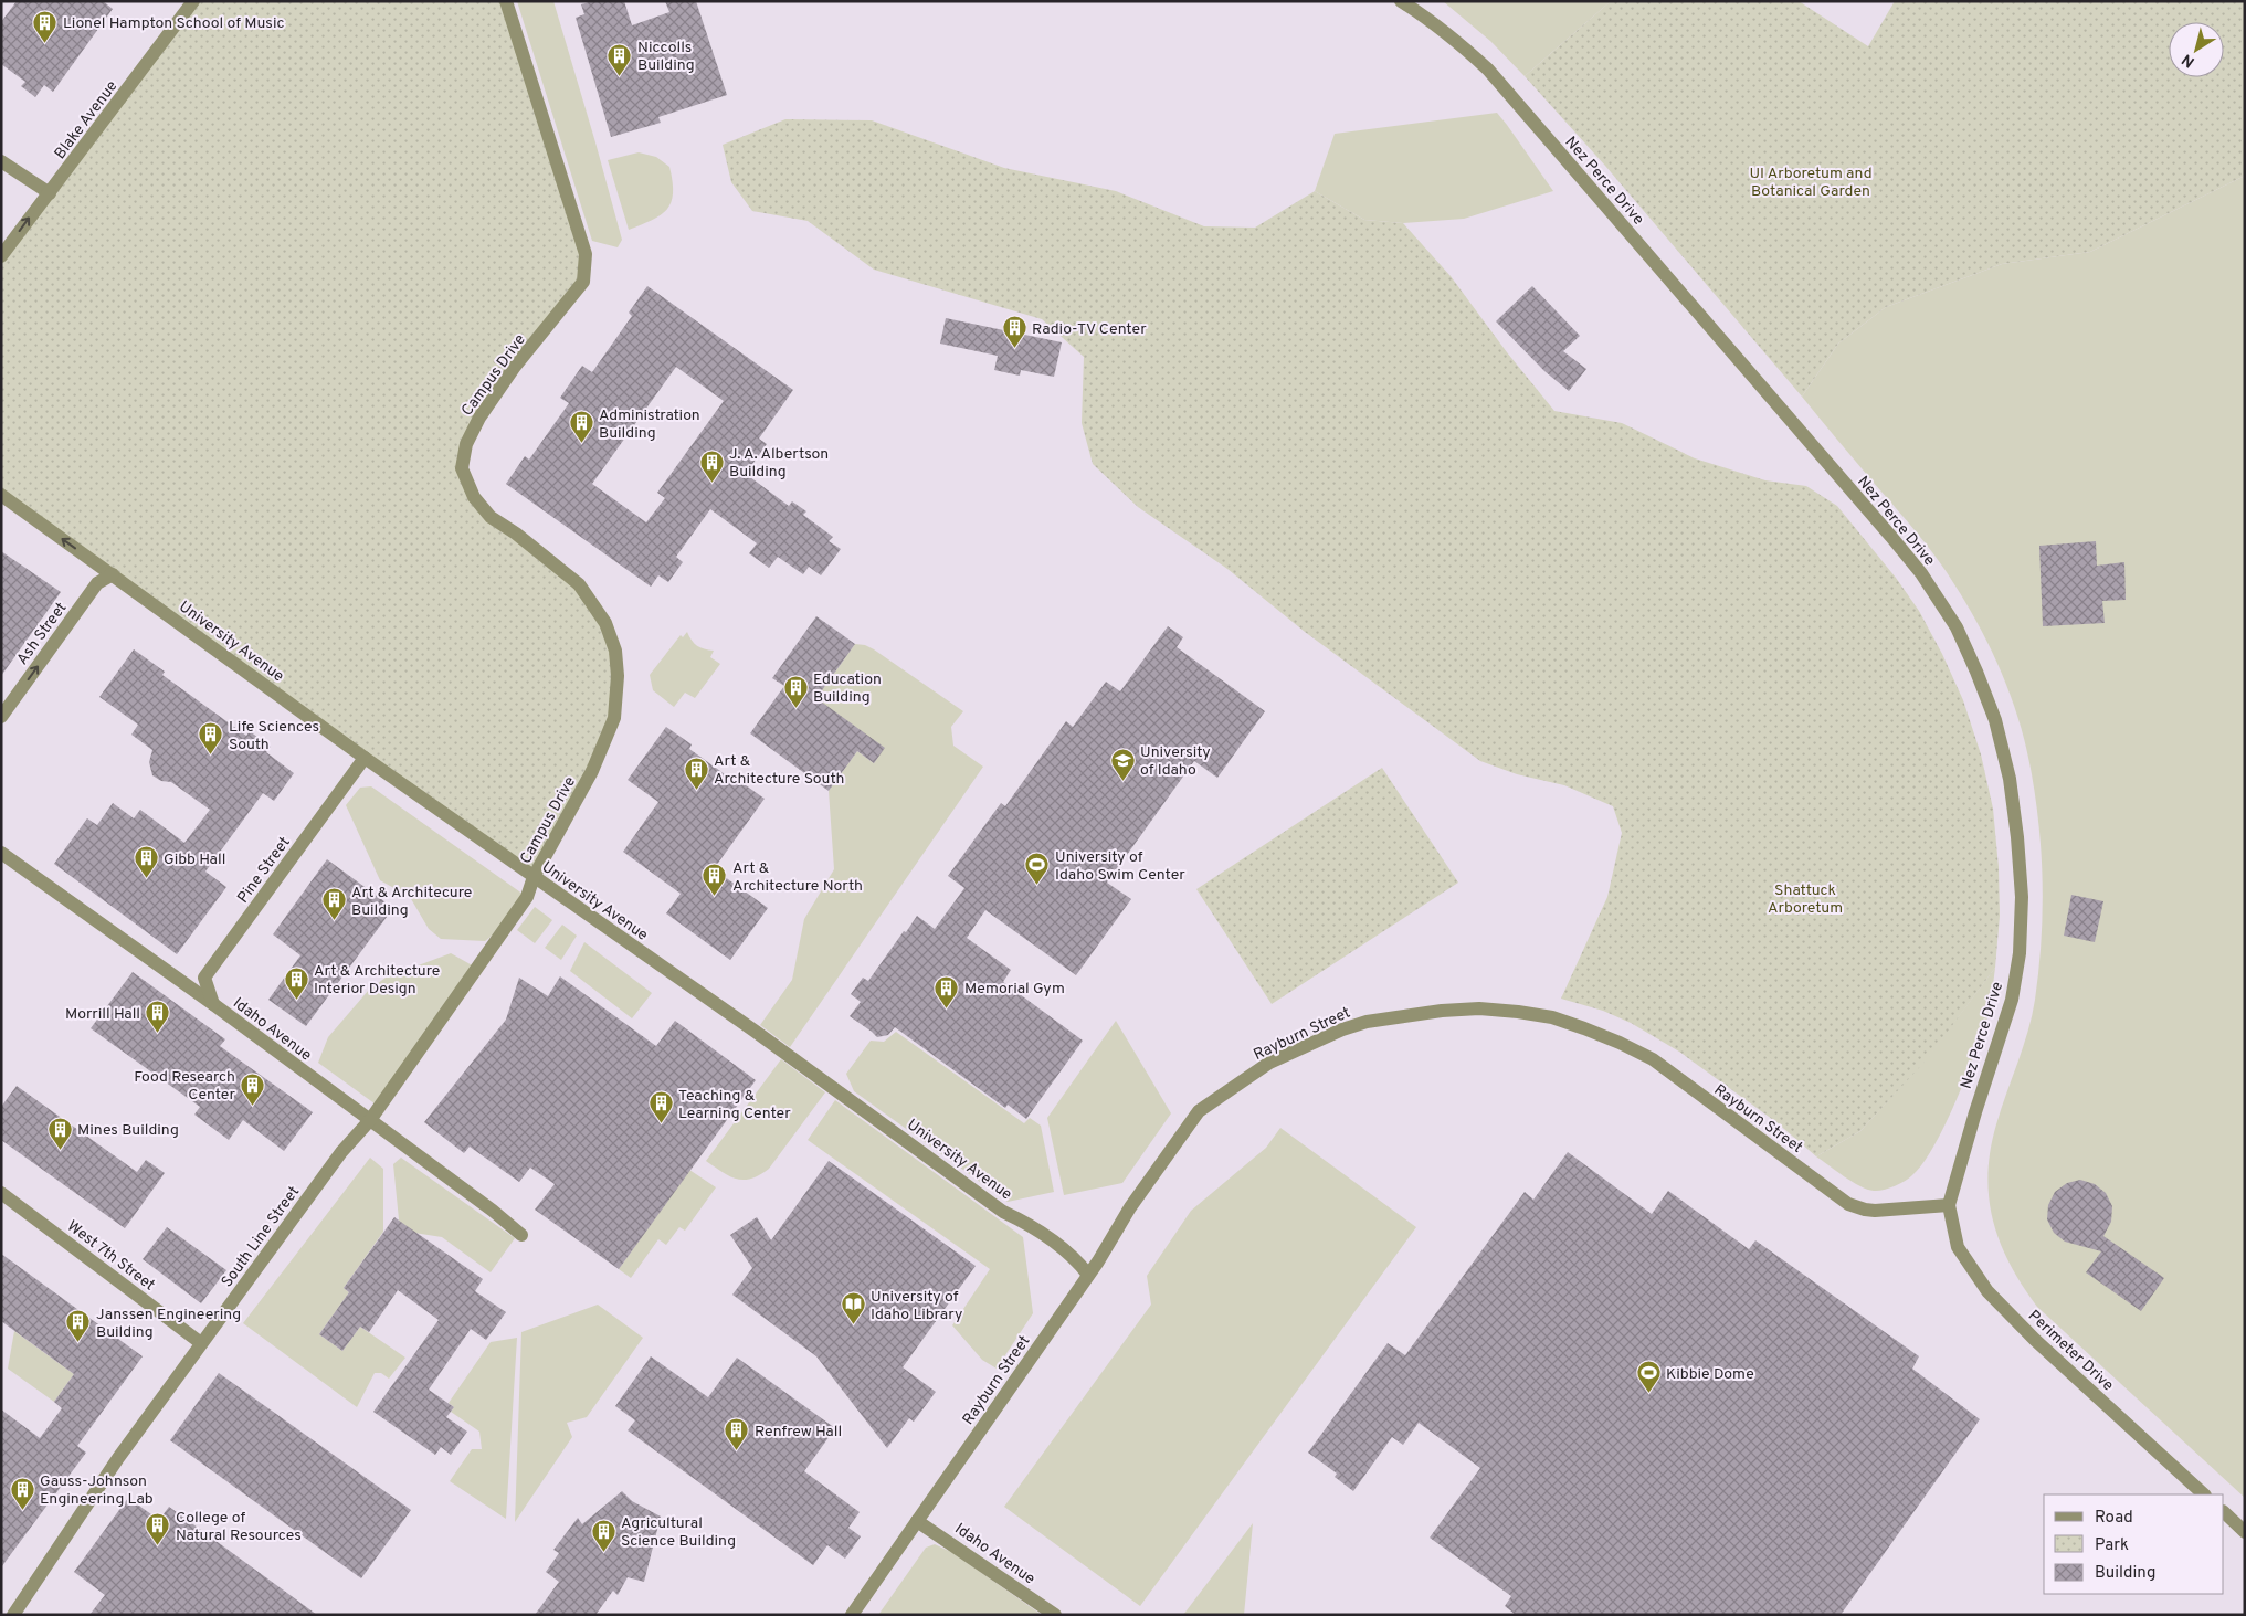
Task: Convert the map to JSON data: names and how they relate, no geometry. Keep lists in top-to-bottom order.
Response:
{
  "streets": {
    "street": [
      "Blake Avenue",
      "Nez Perce Drive",
      "Campus Drive",
      "Ash Street",
      "University Avenue",
      "Pine Street",
      "Idaho Avenue",
      "Rayburn Street",
      "South Line Street",
      "West 7th Street",
      "Perimeter Drive"
    ]
  },
  "crossings": [
    ["Nez Perce Drive", "Rayburn Street"],
    ["Nez Perce Drive", "Perimeter Drive"],
    ["Campus Drive", "University Avenue"],
    ["Campus Drive", "South Line Street"],
    ["Ash Street", "University Avenue"],
    ["University Avenue", "Pine Street"],
    ["University Avenue", "Rayburn Street"],
    ["University Avenue", "South Line Street"],
    ["Pine Street", "Idaho Avenue"],
    ["Idaho Avenue", "Rayburn Street"],
    ["Idaho Avenue", "South Line Street"],
    ["Rayburn Street", "Perimeter Drive"],
    ["South Line Street", "West 7th Street"]
  ],
  "one_way": ["Ash Street"],
  "parks": ["UI Arboretum and Botanical Garden", "Shattuck Arboretum"],
  "places": {
    "building": [
      "Lionel Hampton School of Music",
      "Niccolls Building",
      "Radio-TV Center",
      "Administration Building",
      "J. A. Albertson Building",
      "Education Building",
      "Life Sciences South",
      "Art & Architecture South",
      "Gibb Hall",
      "Art & Architecture North",
      "Art & Architecure Building",
      "Art & Architecture Interior Design",
      "Memorial Gym",
      "Morrill Hall",
      "Food Research Center",
      "Teaching & Learning Center",
      "Mines Building",
      "Janssen Engineering Building",
      "Renfrew Hall",
      "Gauss-Johnson Engineering Lab",
      "College of Natural Resources",
      "Agricultural Science Building"
    ],
    "school or university": ["University of Idaho"],
    "sports": ["University of Idaho Swim Center", "Kibbie Dome"],
    "library": ["University of Idaho Library"]
  },
  "legend": ["Road", "Park", "Building"],
  "north": "bottom left"
}
